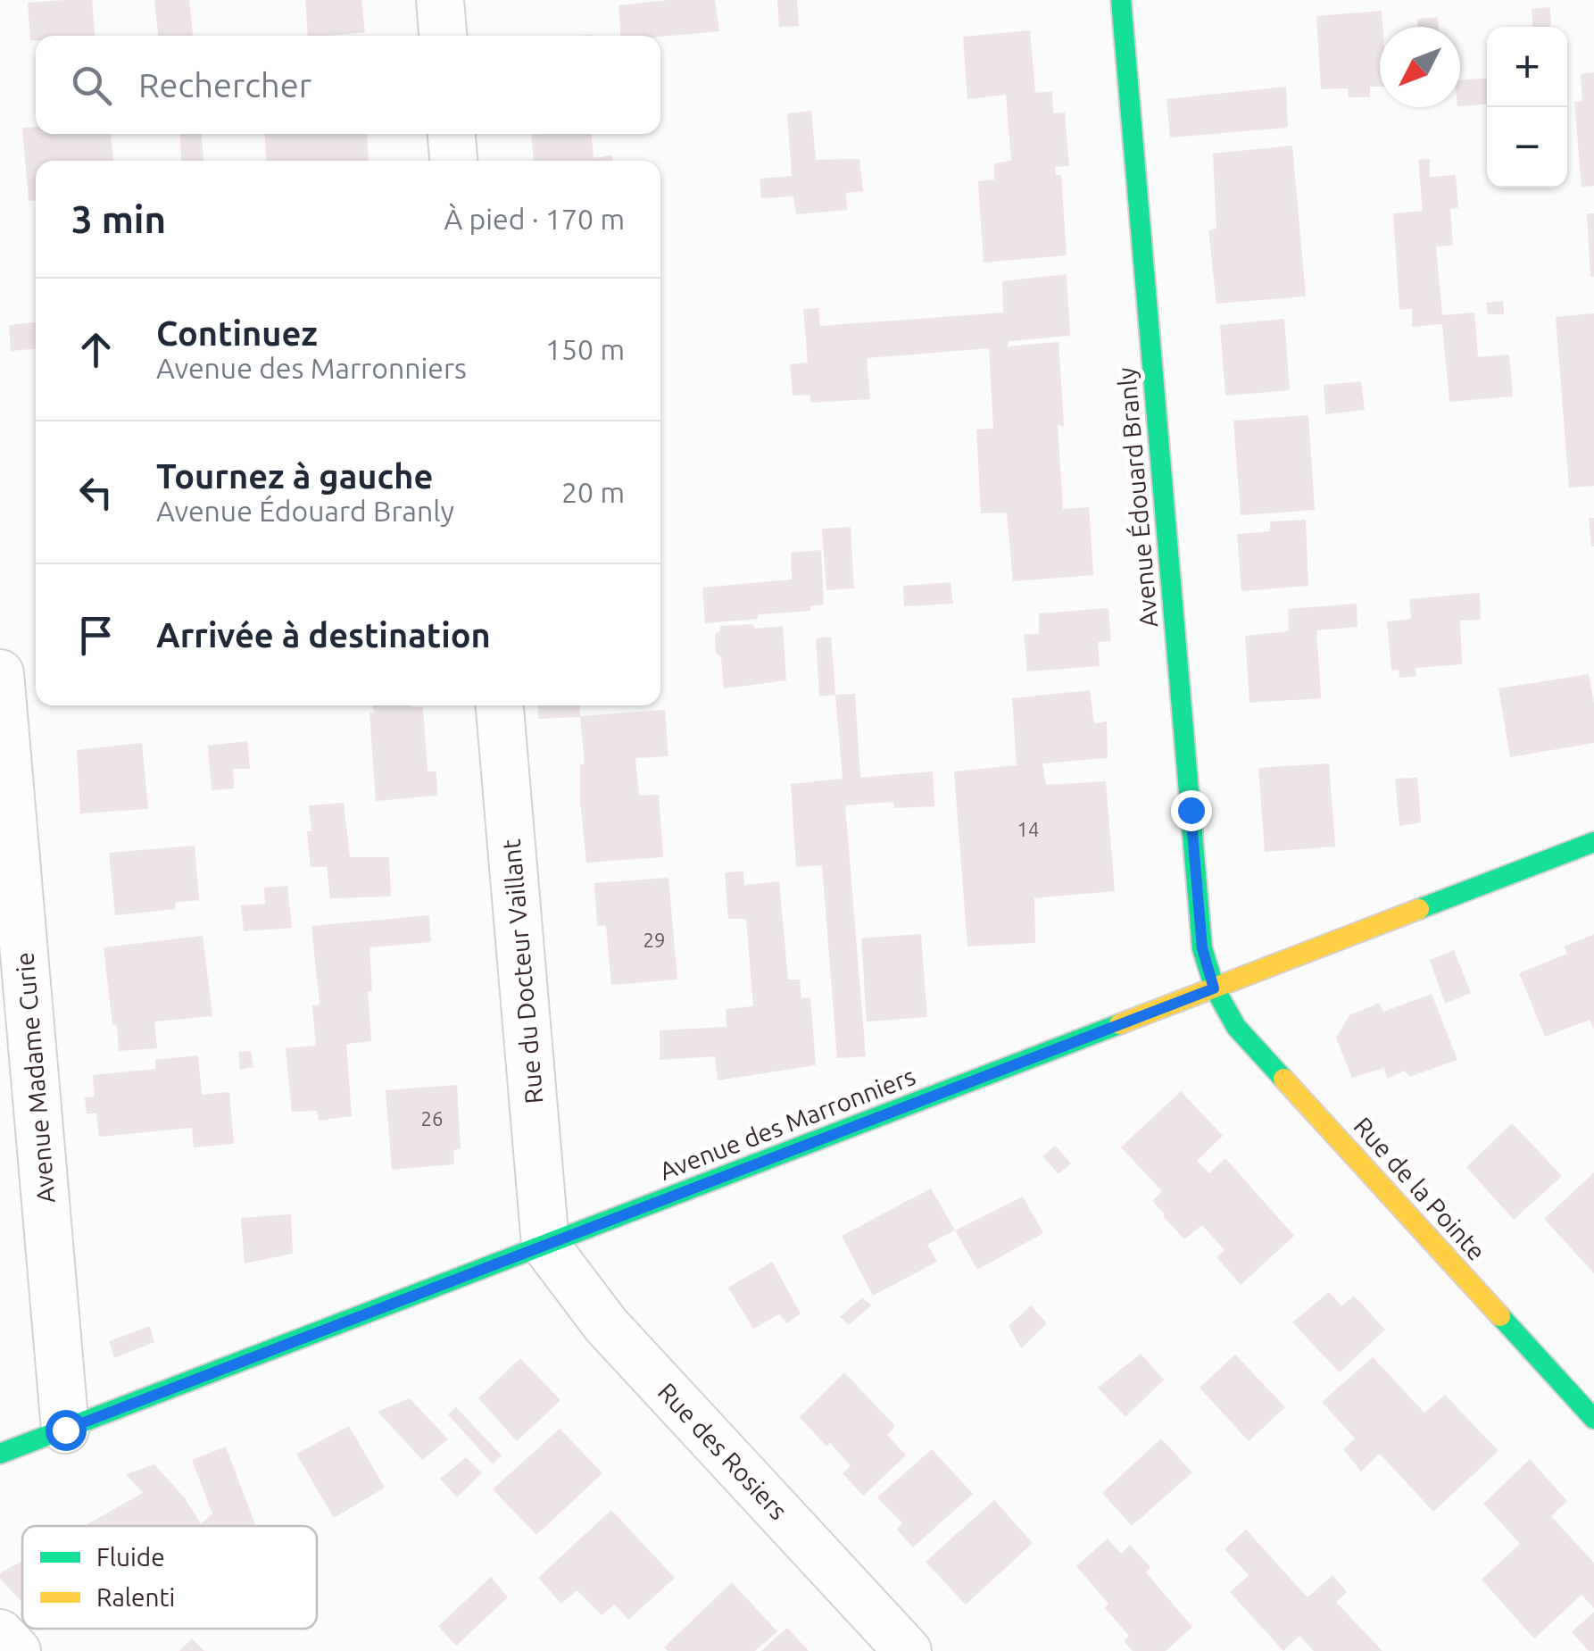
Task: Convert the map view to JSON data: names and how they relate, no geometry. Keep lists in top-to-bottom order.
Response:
{
  "streets": {
    "street": [
      "Avenue Édouard Branly",
      "Rue du Docteur Vaillant",
      "Avenue Madame Curie",
      "Avenue des Marronniers",
      "Rue de la Pointe",
      "Rue des Rosiers"
    ]
  },
  "crossings": [
    ["Avenue Édouard Branly", "Avenue des Marronniers"],
    ["Avenue Édouard Branly", "Rue de la Pointe"],
    ["Rue du Docteur Vaillant", "Avenue des Marronniers"],
    ["Rue du Docteur Vaillant", "Rue des Rosiers"],
    ["Avenue Madame Curie", "Avenue des Marronniers"],
    ["Avenue des Marronniers", "Rue de la Pointe"],
    ["Avenue des Marronniers", "Rue des Rosiers"]
  ],
  "house_numbers": ["14", "29", "26"],
  "legend": ["Fluide", "Ralenti"],
  "north": "bottom left",
  "page": {
    "map_buttons": ["+", "−"],
    "search": "Rechercher",
    "heading": ["3 min", "À pied · 170 m"],
    "list": [
      ["Continuez", "Avenue des Marronniers", "150 m"],
      ["Tournez à gauche", "Avenue Édouard Branly", "20 m"],
      "Arrivée à destination"
    ]
  }
}
